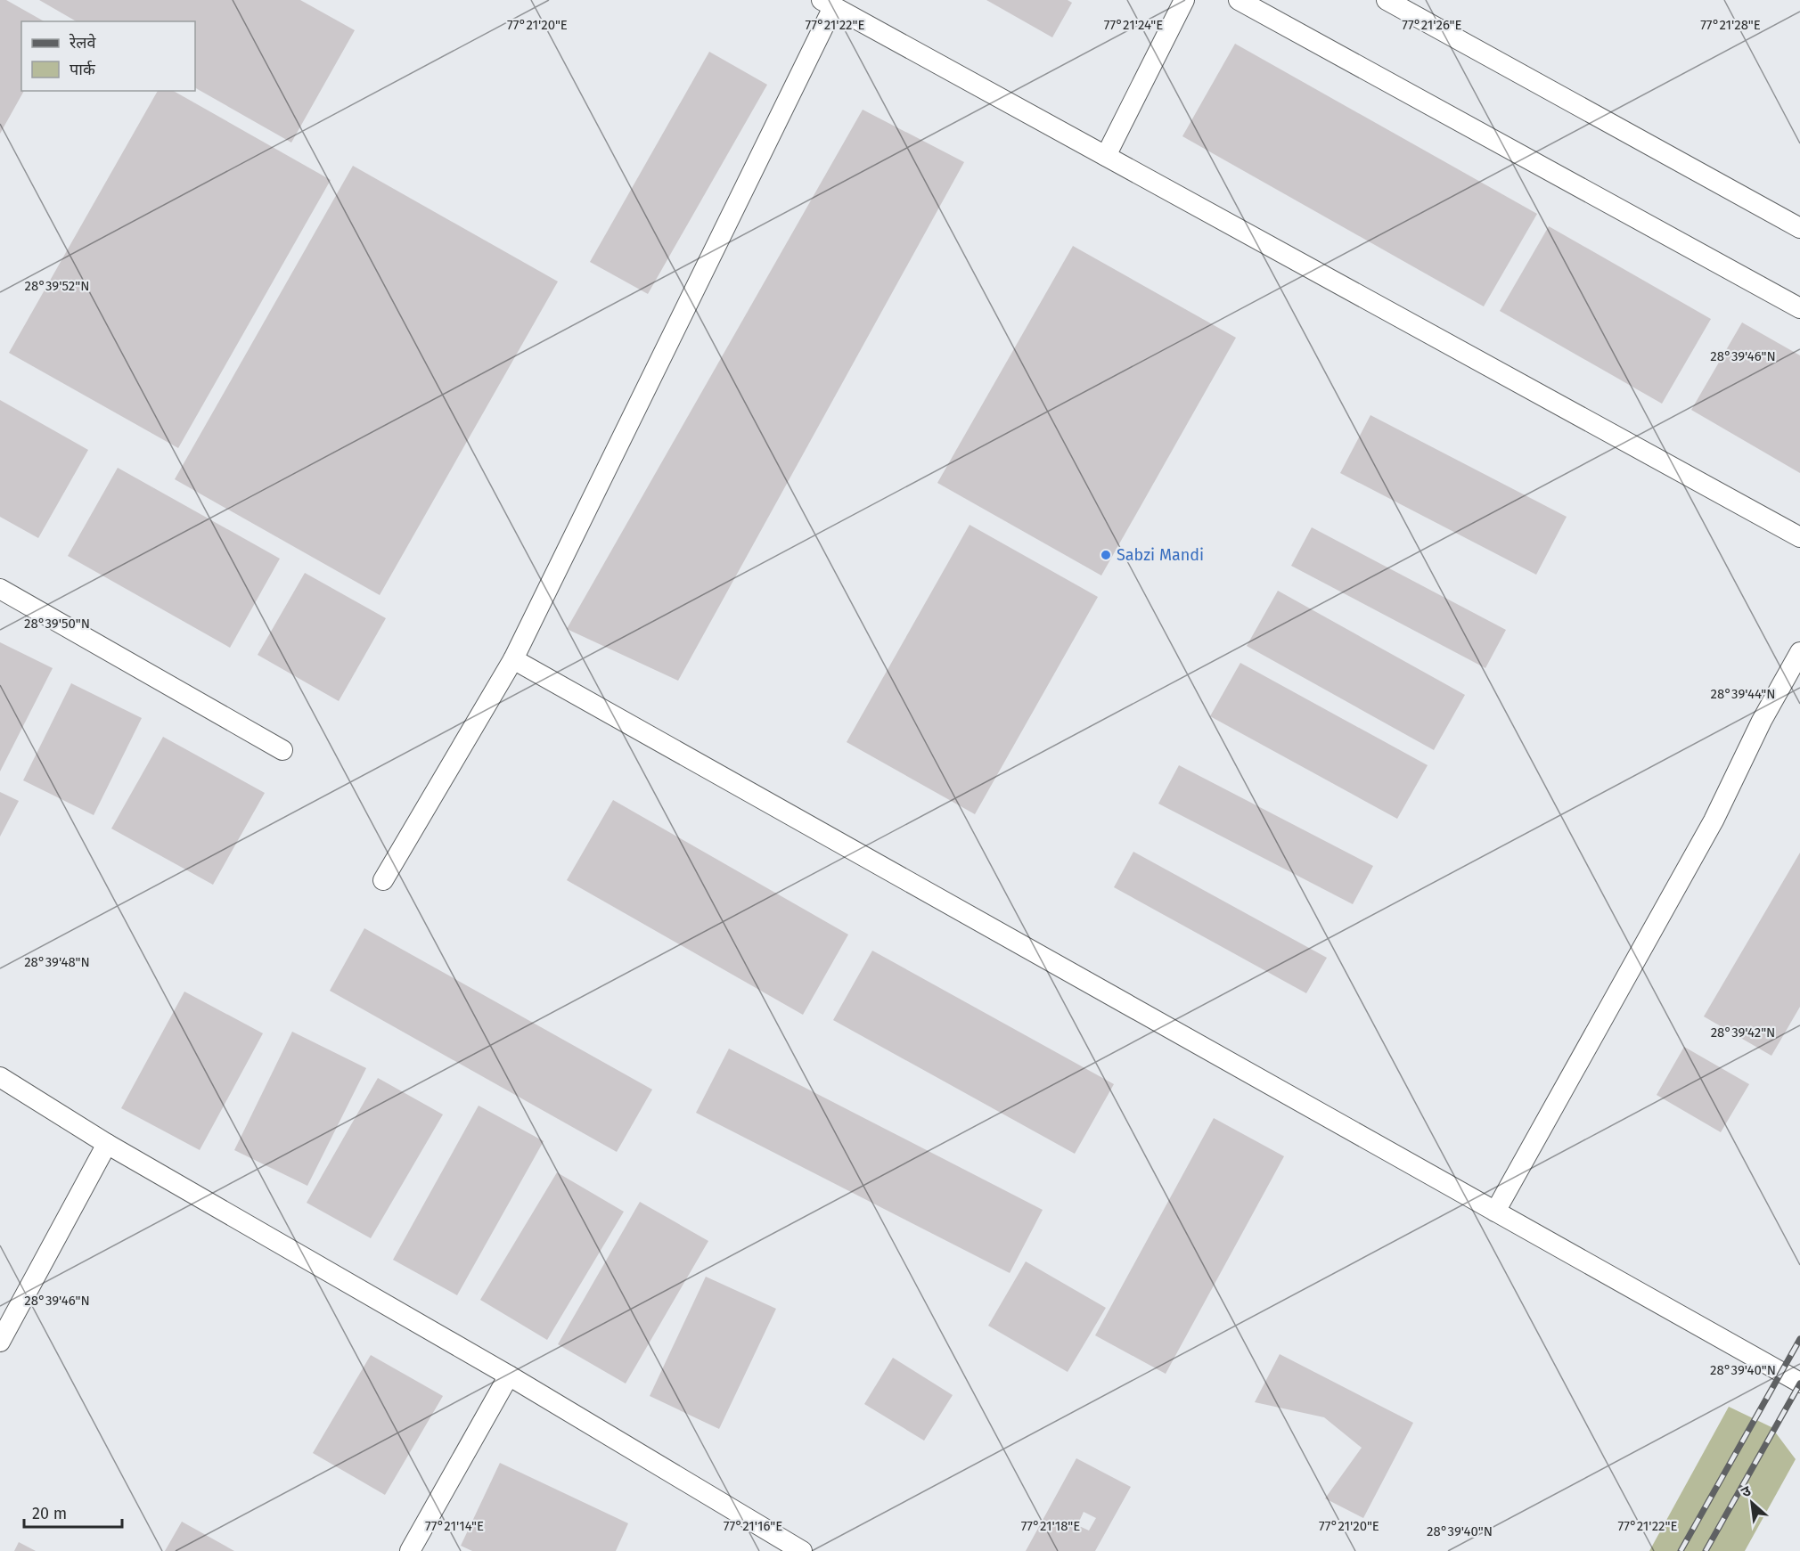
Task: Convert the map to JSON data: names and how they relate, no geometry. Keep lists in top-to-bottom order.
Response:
{
  "places": ["Sabzi Mandi"],
  "legend": ["रेलवे", "पार्क"],
  "scale_bar": "20 m",
  "north": "top left",
  "coordinates": [
    "77°21'20\"E",
    "77°21'22\"E",
    "77°21'24\"E",
    "77°21'26\"E",
    "77°21'28\"E",
    "28°39'52\"N",
    "28°39'46\"N",
    "28°39'50\"N",
    "28°39'44\"N",
    "28°39'48\"N",
    "28°39'42\"N",
    "28°39'40\"N",
    "77°21'14\"E",
    "77°21'16\"E",
    "77°21'18\"E"
  ]
}
